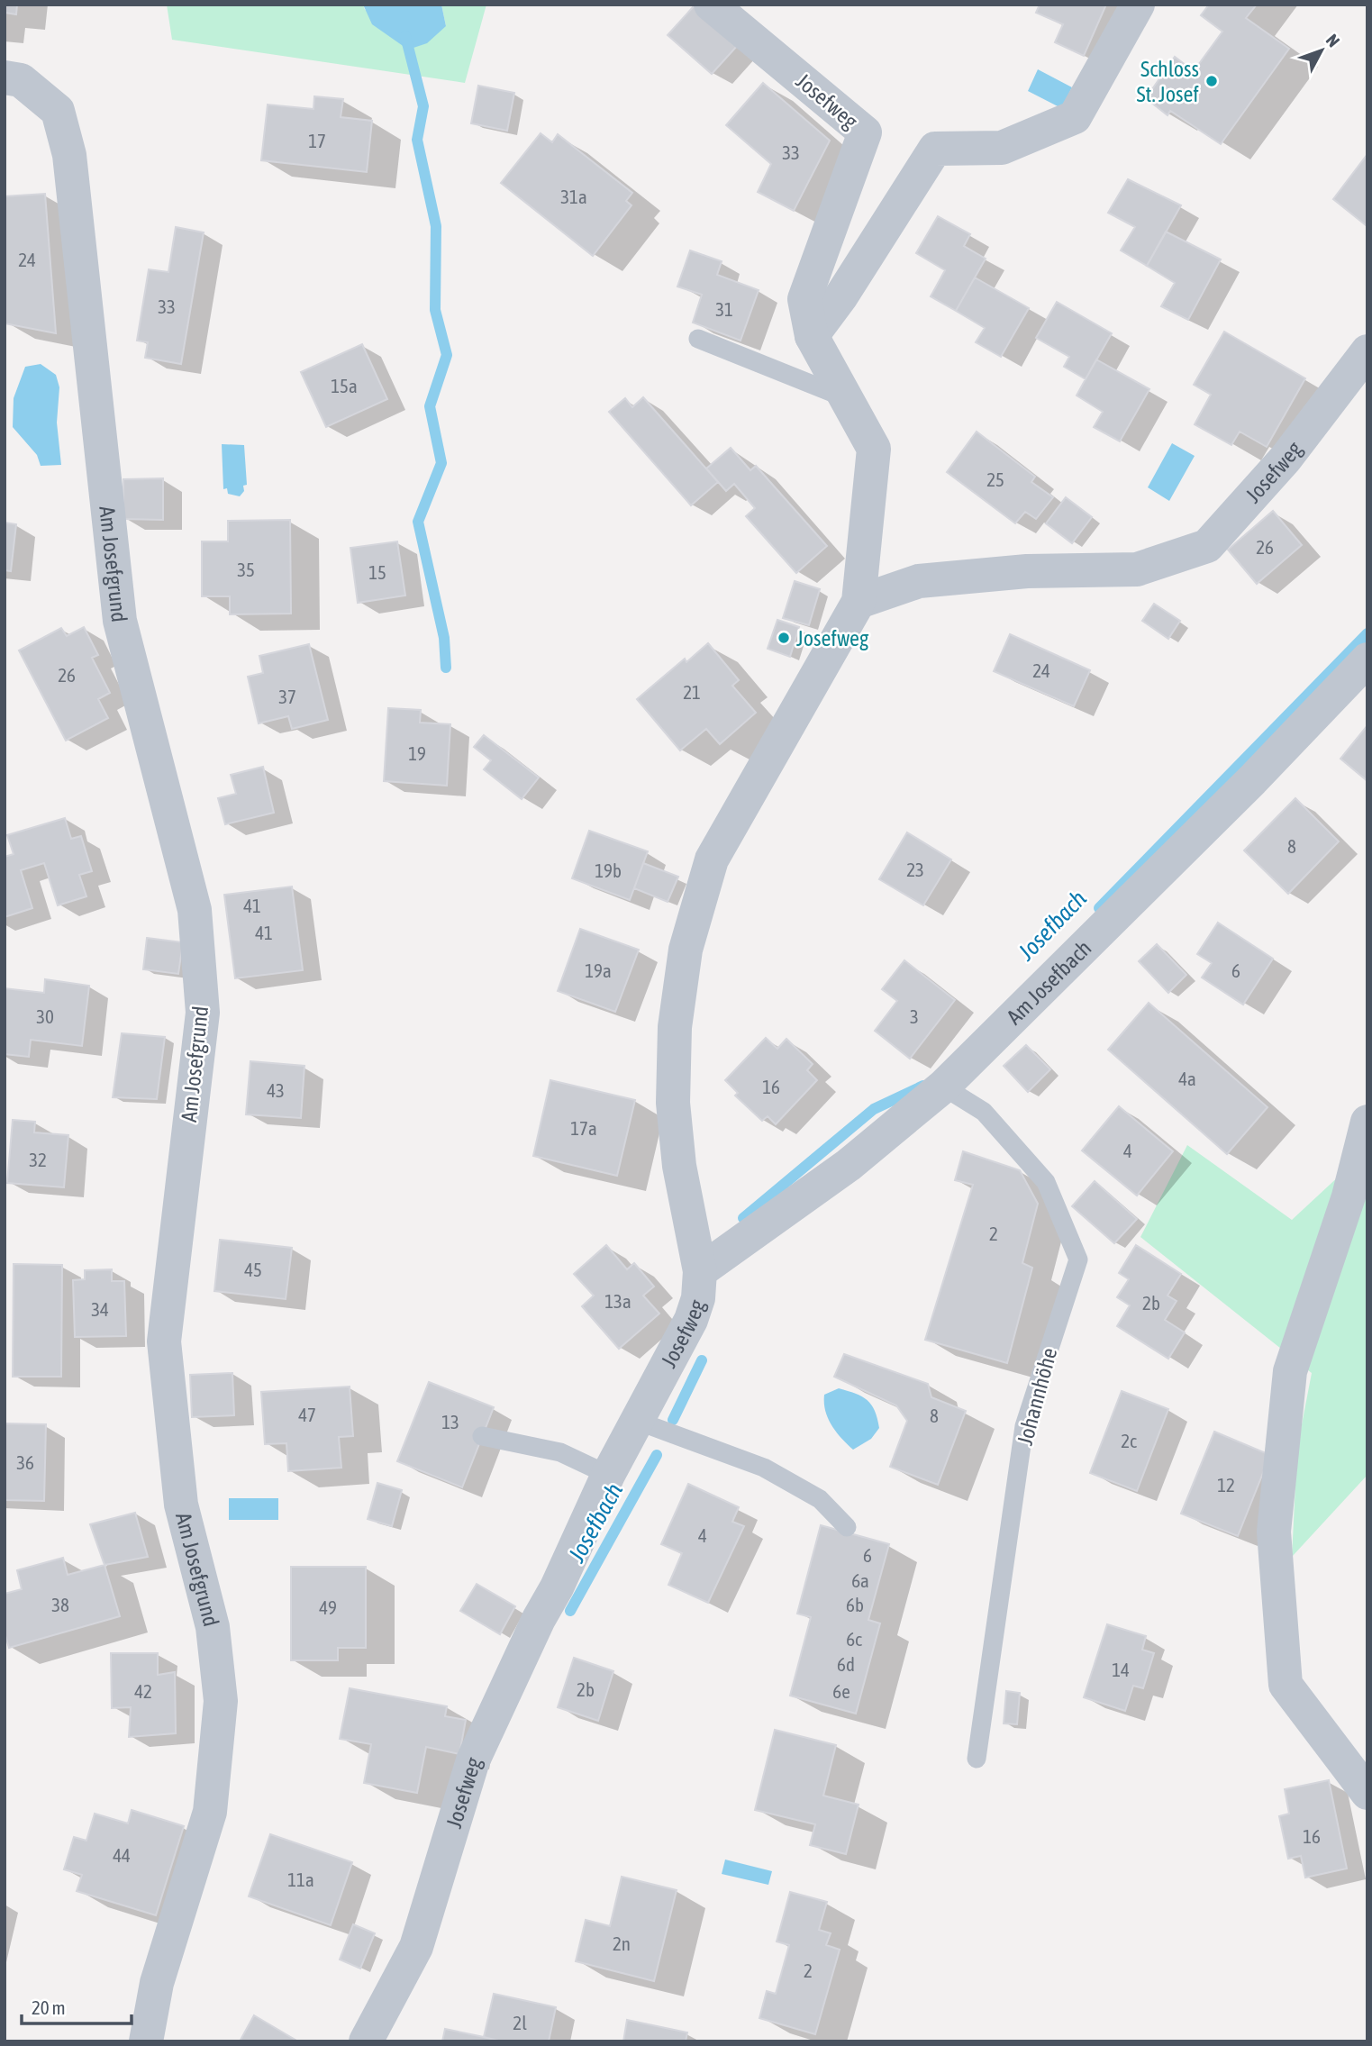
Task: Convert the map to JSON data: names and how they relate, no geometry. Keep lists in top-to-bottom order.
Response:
{
  "streets": {
    "street": ["Josefweg", "Am Josefgrund", "Am Josefbach"],
    "lane": ["Johannhöhe"]
  },
  "crossings": [
    ["Josefweg", "Am Josefbach"],
    ["Am Josefbach", "Johannhöhe"]
  ],
  "water": ["Josefbach"],
  "places": ["Schloss St. Josef", "Josefweg"],
  "house_numbers": [
    "17",
    "33",
    "31a",
    "24",
    "33",
    "31",
    "15a",
    "25",
    "26",
    "35",
    "15",
    "24",
    "26",
    "21",
    "37",
    "19",
    "8",
    "23",
    "19b",
    "41",
    "41",
    "19a",
    "6",
    "30",
    "3",
    "4a",
    "16",
    "43",
    "17a",
    "4",
    "32",
    "2",
    "45",
    "13a",
    "2b",
    "34",
    "47",
    "8",
    "13",
    "2c",
    "36",
    "12",
    "4",
    "6",
    "6a",
    "38",
    "6b",
    "49",
    "6c",
    "6d",
    "14",
    "2b",
    "42",
    "6e",
    "16",
    "44",
    "11a",
    "2n",
    "2",
    "2l"
  ],
  "scale_bar": "20 m",
  "north": "top right"
}
